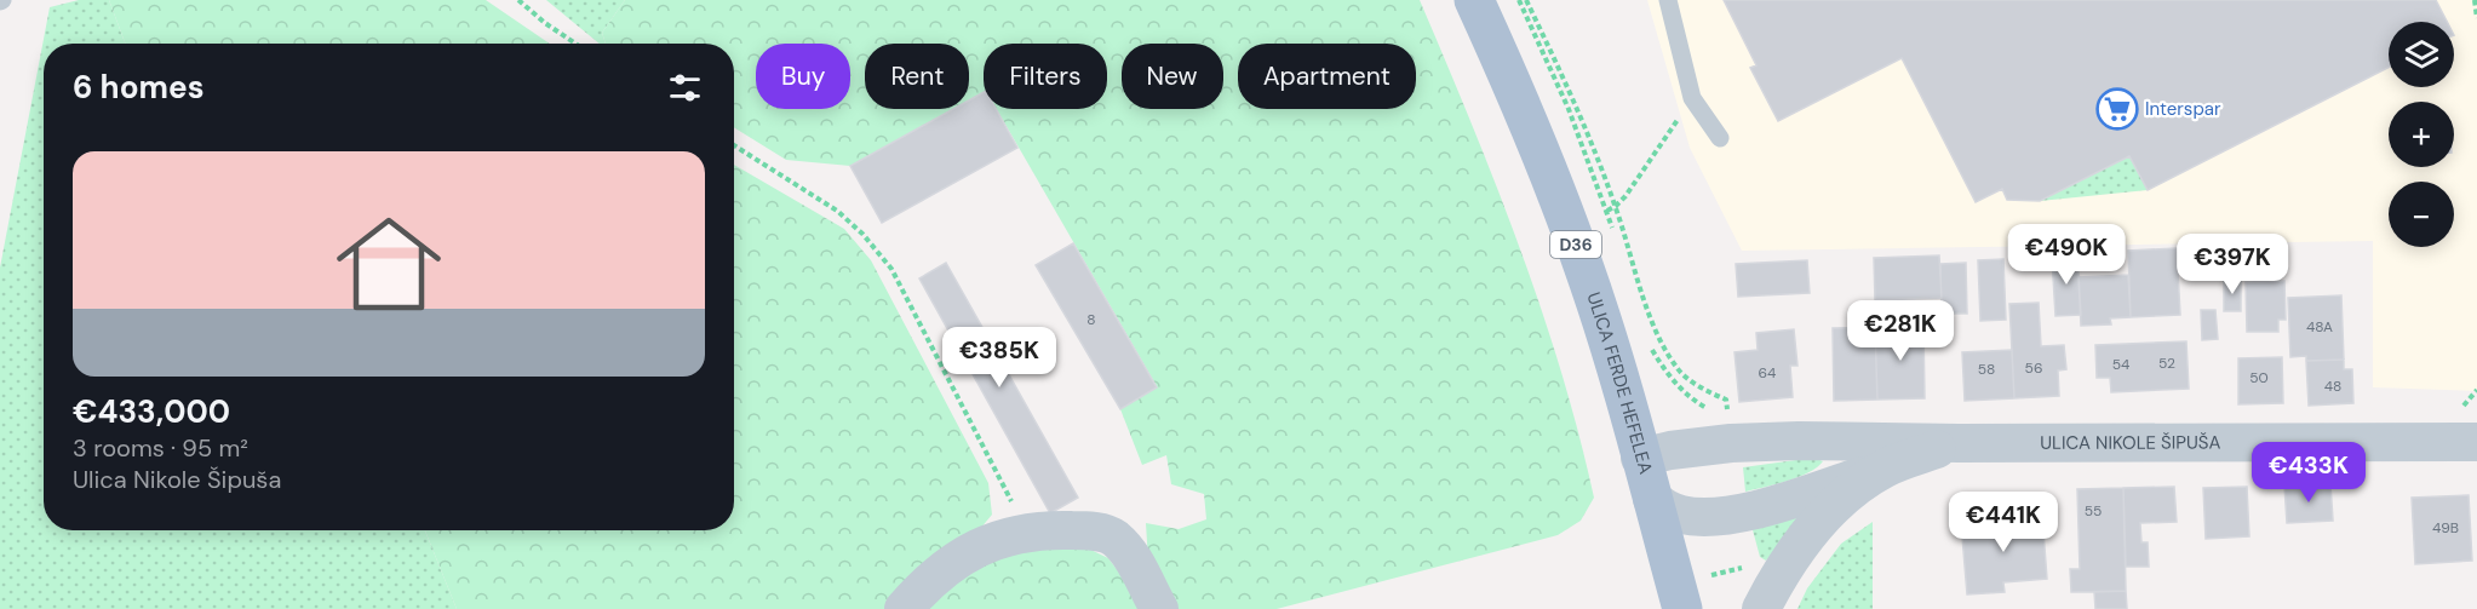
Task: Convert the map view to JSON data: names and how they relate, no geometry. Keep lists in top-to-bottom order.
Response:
{
  "streets": {
    "main road": ["D36", "ULICA FERDE HEFELEA"],
    "street": ["ULICA NIKOLE ŠIPUŠA"]
  },
  "crossings": [
    ["ULICA FERDE HEFELEA", "ULICA NIKOLE ŠIPUŠA"]
  ],
  "places": {
    "supermarket": ["Interspar"]
  },
  "house_numbers": [
    "8",
    "48A",
    "52",
    "54",
    "56",
    "58",
    "64",
    "50",
    "48",
    "55",
    "49B"
  ],
  "page": {
    "map_buttons": ["+", "−"],
    "chip": [
      "Buy",
      "Rent",
      "Filters",
      "New",
      "Apartment"
    ],
    "heading": "6 homes",
    "list": [
      {
        "name": "€433,000",
        "note": "3 rooms · 95 m² · Ulica Nikole Šipuša"
      }
    ],
    "price": [
      "€490K",
      "€397K",
      "€281K",
      "€385K",
      "€433K",
      "€441K"
    ]
  }
}
